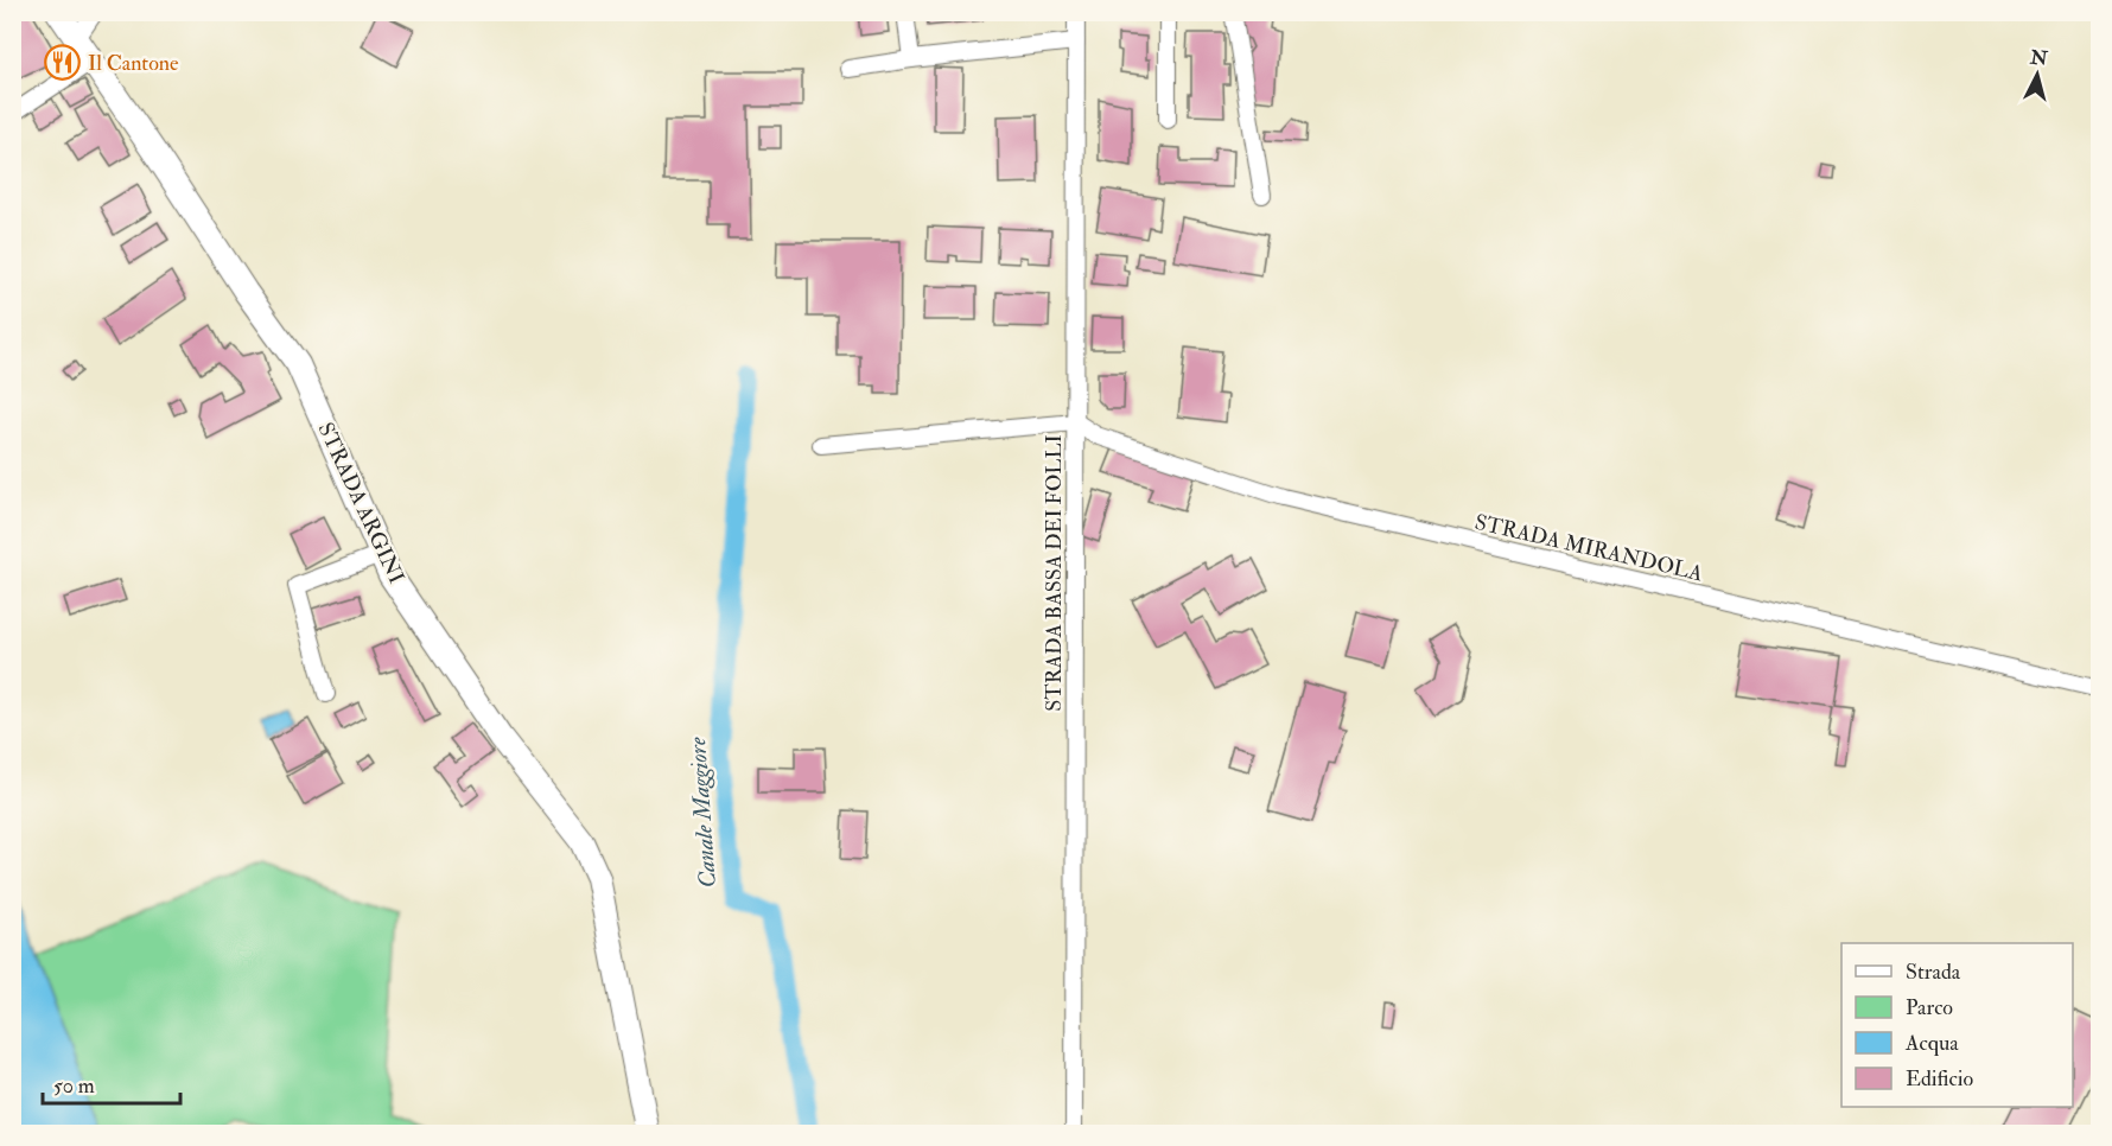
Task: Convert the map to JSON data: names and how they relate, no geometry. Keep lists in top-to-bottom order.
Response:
{
  "streets": {
    "main road": ["STRADA ARGINI"],
    "street": ["STRADA MIRANDOLA", "STRADA BASSA DEI FOLLI"]
  },
  "crossings": [
    ["STRADA MIRANDOLA", "STRADA BASSA DEI FOLLI"]
  ],
  "water": ["Canale Maggiore"],
  "places": {
    "restaurant": ["Il Cantone"]
  },
  "legend": [
    "Strada",
    "Parco",
    "Acqua",
    "Edificio"
  ],
  "scale_bar": "50 m",
  "north": "top"
}
